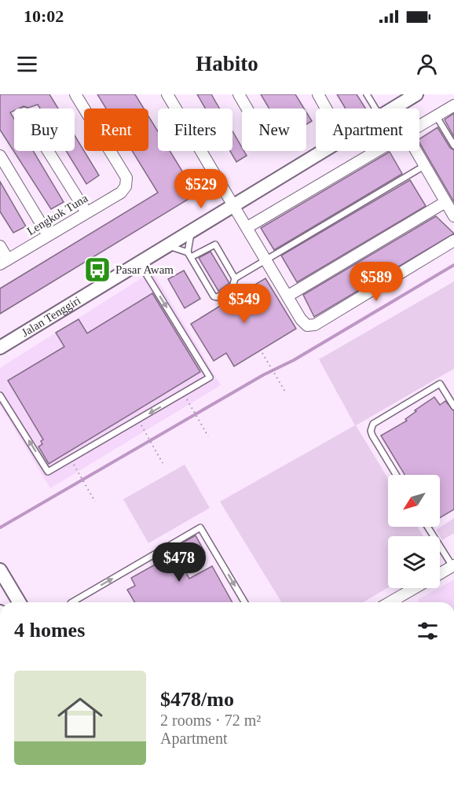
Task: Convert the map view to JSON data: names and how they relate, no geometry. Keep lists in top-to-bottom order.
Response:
{
  "streets": {
    "street": ["Lengkok Tuna", "Jalan Tenggiri"]
  },
  "places": {
    "bus stop": ["Pasar Awam"]
  },
  "north": "bottom left",
  "page": {
    "status": "10:02",
    "header": "Habito",
    "chip": [
      "Buy",
      "Rent",
      "Filters",
      "New",
      "Apartment"
    ],
    "price": [
      "$529",
      "$589",
      "$549",
      "$478"
    ],
    "heading": "4 homes",
    "list": [
      {
        "name": "$478/mo",
        "note": "2 rooms · 72 m² · Apartment"
      }
    ]
  }
}
